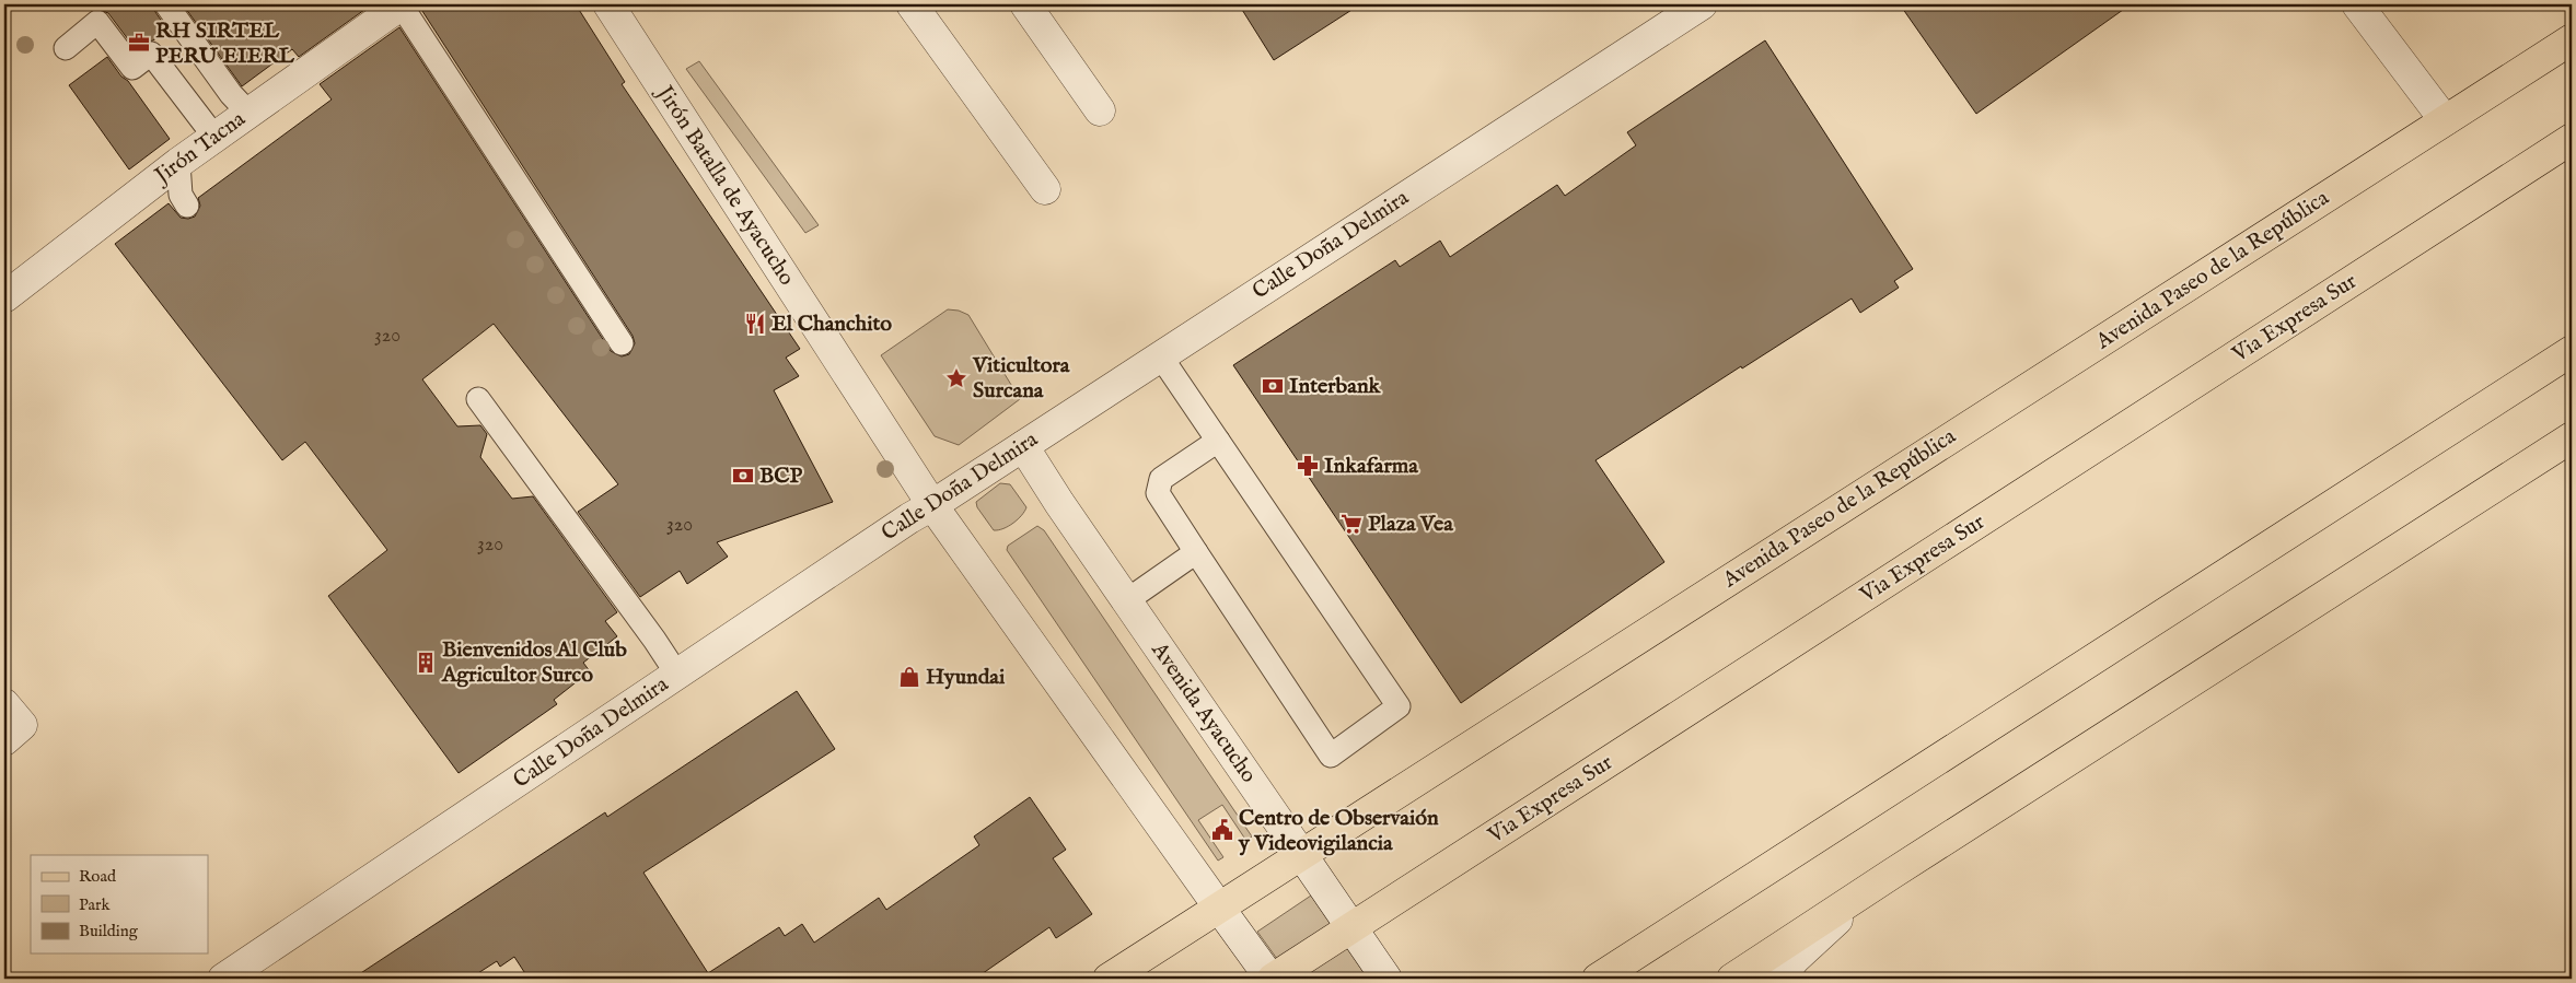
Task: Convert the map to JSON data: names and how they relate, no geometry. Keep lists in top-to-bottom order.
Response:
{
  "streets": {
    "main road": ["Avenida Paseo de la República", "Via Expresa Sur"],
    "street": [
      "Jirón Tacna",
      "Jirón Batalla de Ayacucho",
      "Calle Doña Delmira",
      "Avenida Ayacucho"
    ]
  },
  "crossings": [
    ["Jirón Batalla de Ayacucho", "Calle Doña Delmira"],
    ["Calle Doña Delmira", "Avenida Ayacucho"],
    ["Avenida Paseo de la República", "Avenida Ayacucho"],
    ["Via Expresa Sur", "Avenida Ayacucho"]
  ],
  "places": {
    "office": ["RH SIRTEL PERU EIERL"],
    "restaurant": ["El Chanchito"],
    "place": ["Viticultora Surcana"],
    "bank": ["Interbank", "BCP"],
    "pharmacy": ["Inkafarma"],
    "supermarket": ["Plaza Vea"],
    "building": ["Bienvenidos Al Club Agricultor Surco"],
    "shop": ["Hyundai"],
    "public building": ["Centro de Observaión y Videovigilancia"]
  },
  "house_numbers": ["320", "320", "320"],
  "legend": ["Road", "Park", "Building"]
}
